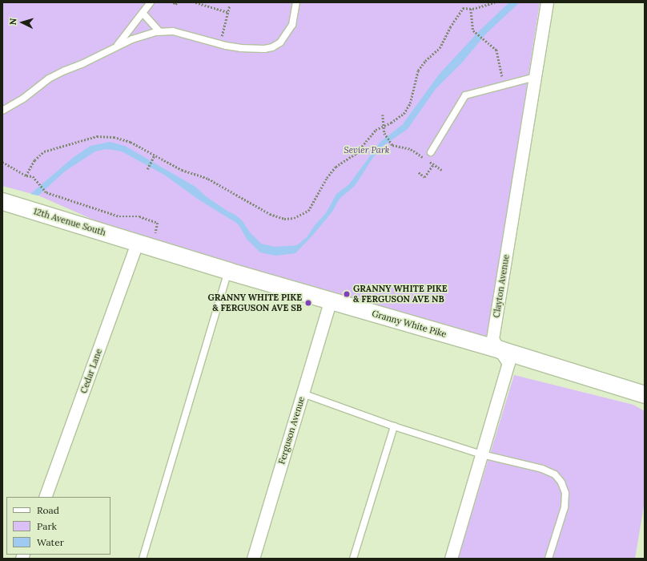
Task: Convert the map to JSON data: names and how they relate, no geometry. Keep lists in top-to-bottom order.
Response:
{
  "streets": {
    "main road": ["12th Avenue South", "Granny White Pike"],
    "street": ["Clayton Avenue", "Cedar Lane", "Ferguson Avenue"]
  },
  "crossings": [
    ["12th Avenue South", "Granny White Pike"],
    ["12th Avenue South", "Cedar Lane"],
    ["Clayton Avenue", "Granny White Pike"],
    ["Granny White Pike", "Cedar Lane"],
    ["Granny White Pike", "Ferguson Avenue"]
  ],
  "parks": ["Sevier Park"],
  "places": ["GRANNY WHITE PIKE & FERGUSON AVE NB", "GRANNY WHITE PIKE & FERGUSON AVE SB"],
  "legend": ["Road", "Park", "Water"],
  "north": "left"
}
